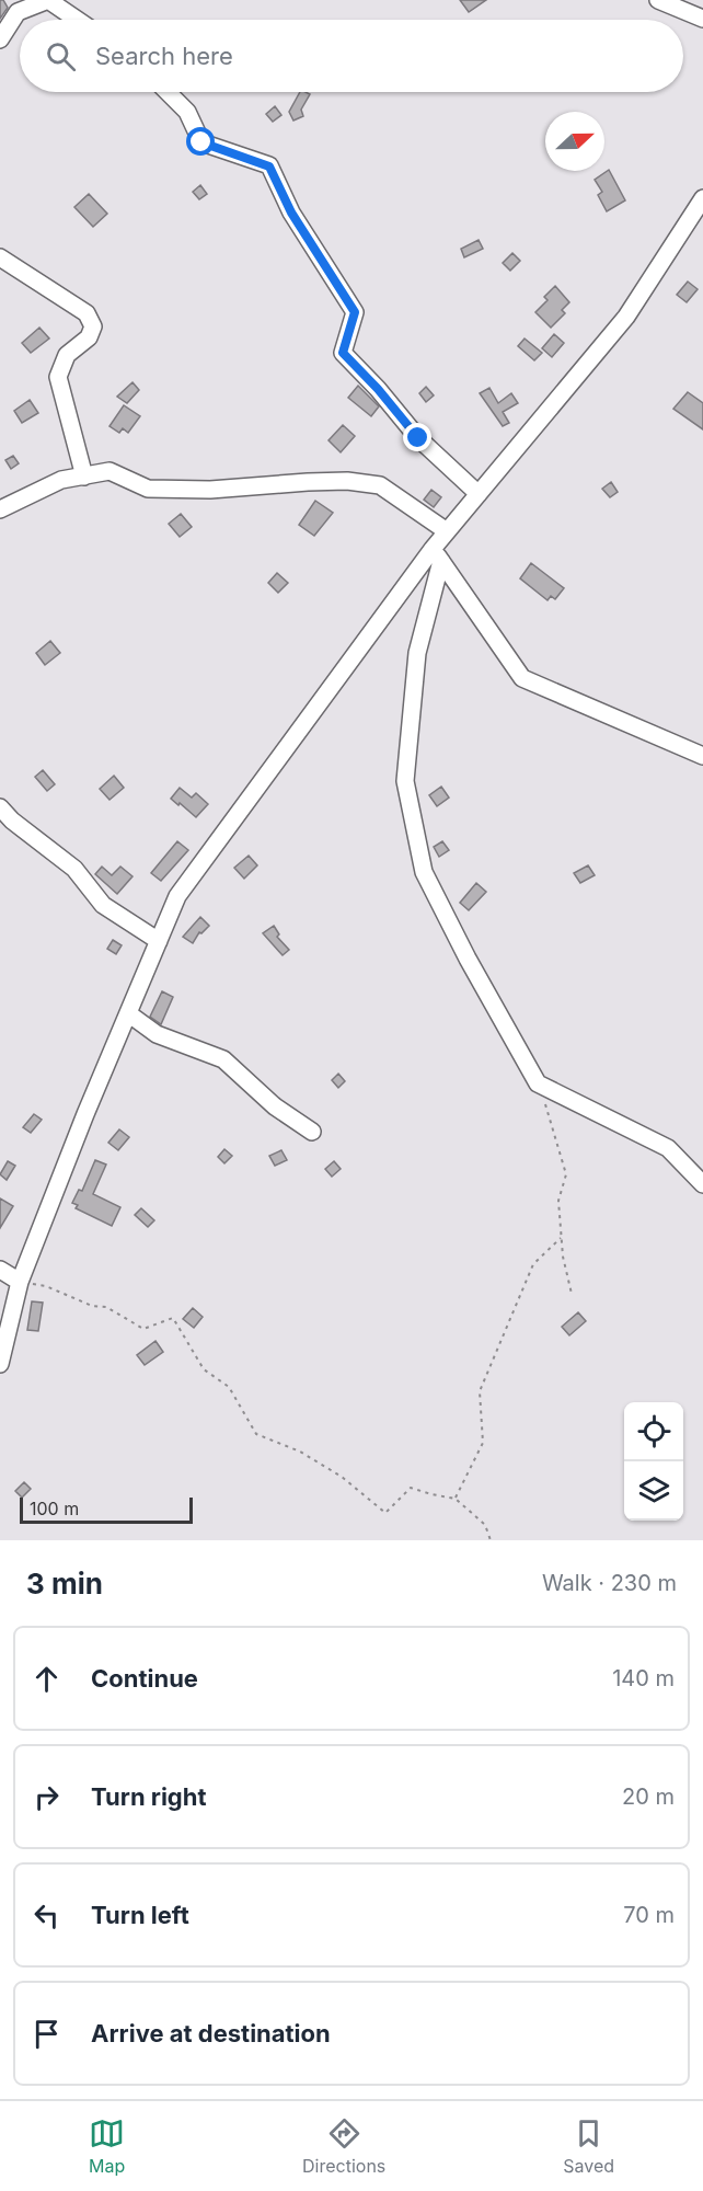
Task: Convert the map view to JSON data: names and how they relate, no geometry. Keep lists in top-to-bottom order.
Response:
{
  "scale_bar": "100 m",
  "north": "right",
  "page": {
    "search": "Search here",
    "scale": "100 m",
    "heading": ["3 min", "Walk · 230 m"],
    "list": [
      ["Continue", "140 m"],
      ["Turn right", "20 m"],
      ["Turn left", "70 m"],
      "Arrive at destination"
    ],
    "nav": ["Map", "Directions", "Saved"]
  }
}
